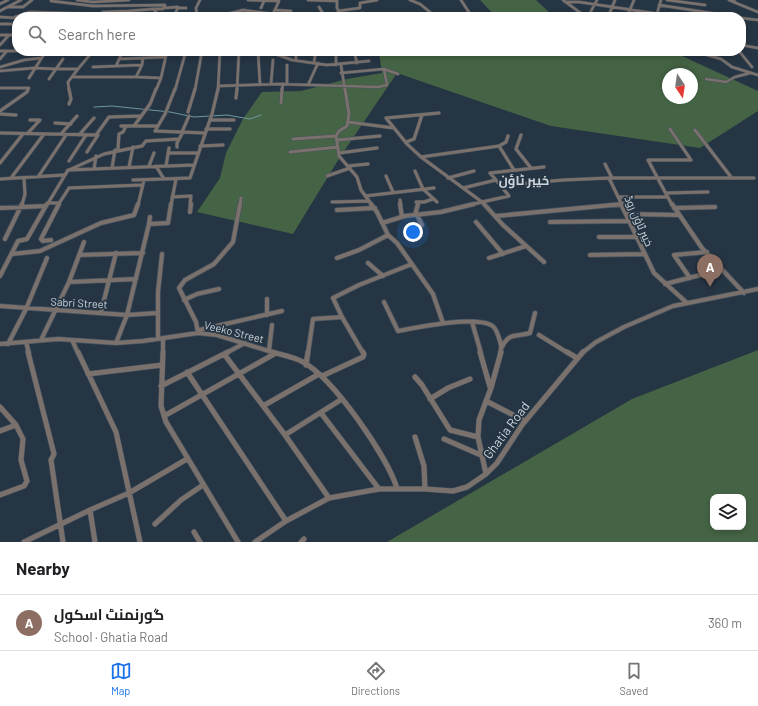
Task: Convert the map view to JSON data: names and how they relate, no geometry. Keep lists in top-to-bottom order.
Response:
{
  "streets": {
    "street": [
      "خیبر ٹاؤن روڈ",
      "Sabri Street",
      "Veeko Street",
      "Ghatia Road"
    ]
  },
  "crossings": [
    ["خیبر ٹاؤن روڈ", "Ghatia Road"],
    ["Veeko Street", "Ghatia Road"]
  ],
  "districts": ["خیبر ٹاؤن"],
  "north": "bottom",
  "page": {
    "search": "Search here",
    "pins": "A",
    "heading": "Nearby",
    "list": [
      {
        "mark": "A",
        "name": "گورنمنٹ اسکول",
        "note": "School · Ghatia Road",
        "value": "360 m"
      }
    ],
    "nav": ["Map", "Directions", "Saved"]
  }
}
